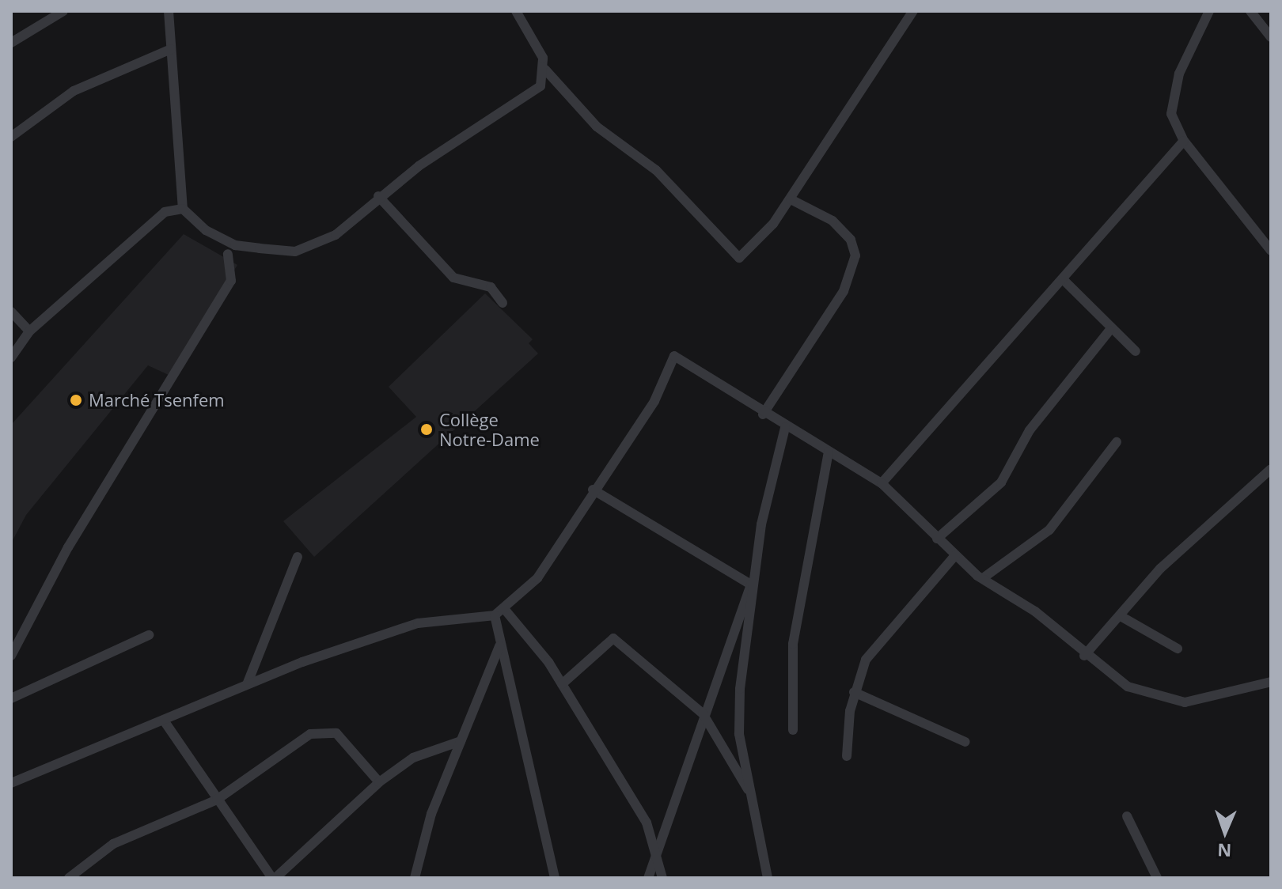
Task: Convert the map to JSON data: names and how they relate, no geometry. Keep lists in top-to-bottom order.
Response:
{
  "places": ["Marché Tsenfem", "Collège Notre-Dame"],
  "north": "bottom"
}
